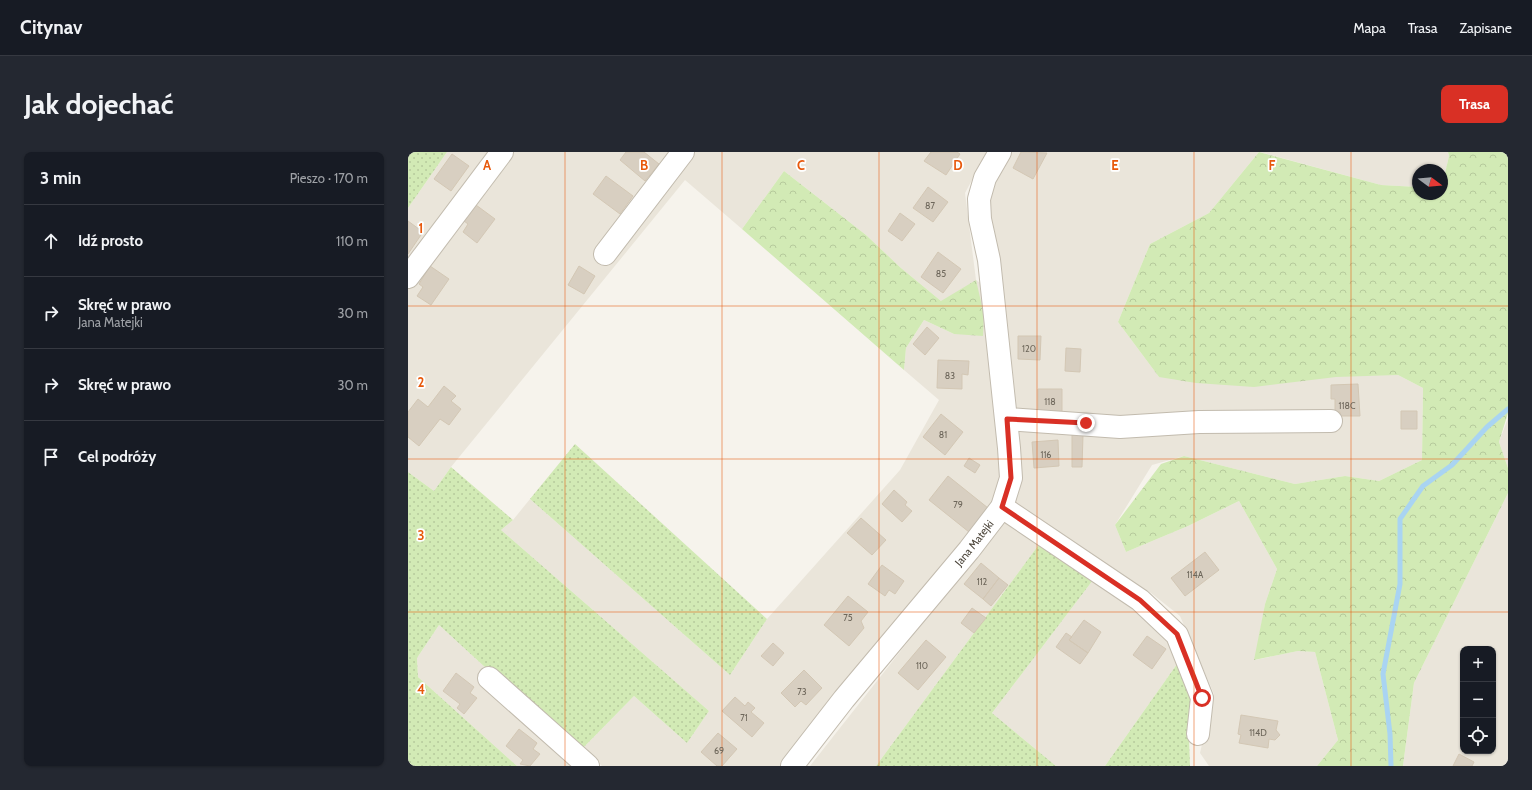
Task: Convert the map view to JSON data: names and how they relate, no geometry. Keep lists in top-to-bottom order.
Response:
{
  "streets": {
    "street": ["Jana Matejki"]
  },
  "house_numbers": [
    "87",
    "85",
    "120",
    "83",
    "118",
    "118C",
    "81",
    "116",
    "79",
    "114A",
    "112",
    "75",
    "110",
    "73",
    "71",
    "114D",
    "69"
  ],
  "north": "right",
  "page": {
    "header": "Citynav",
    "nav": ["Mapa", "Trasa", "Zapisane"],
    "buttons": "Trasa",
    "title": "Jak dojechać",
    "heading": ["3 min", "Pieszo · 170 m"],
    "list": [
      ["Idź prosto", "110 m"],
      ["Skręć w prawo", "Jana Matejki", "30 m"],
      ["Skręć w prawo", "30 m"],
      "Cel podróży"
    ],
    "map_buttons": ["+", "−"]
  },
  "grid": {
    "columns": [
      "A",
      "B",
      "C",
      "D",
      "E",
      "F"
    ],
    "rows": [
      "1",
      "2",
      "3",
      "4"
    ]
  }
}
